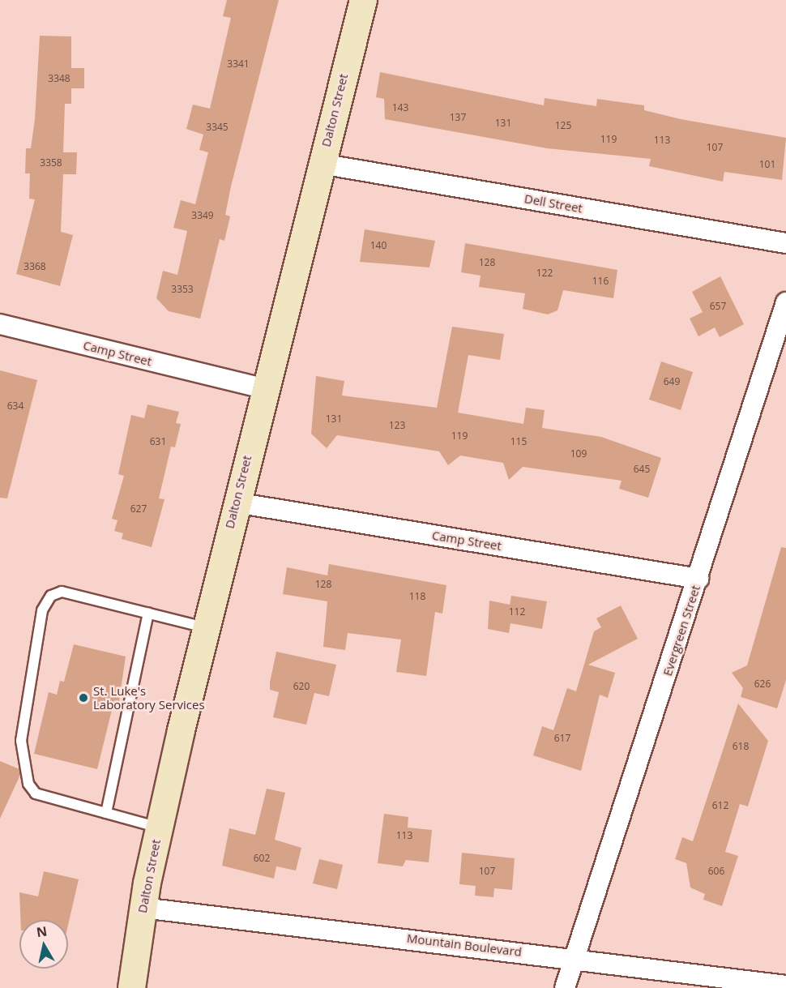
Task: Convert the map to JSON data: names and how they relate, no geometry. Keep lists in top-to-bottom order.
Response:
{
  "streets": {
    "main road": ["Dalton Street"],
    "street": [
      "Dell Street",
      "Camp Street",
      "Evergreen Street",
      "Mountain Boulevard"
    ]
  },
  "crossings": [
    ["Dalton Street", "Dell Street"],
    ["Dalton Street", "Camp Street"],
    ["Dalton Street", "Mountain Boulevard"],
    ["Camp Street", "Evergreen Street"],
    ["Evergreen Street", "Mountain Boulevard"]
  ],
  "places": ["St. Luke's Laboratory Services"],
  "house_numbers": [
    "3341",
    "3348",
    "143",
    "137",
    "131",
    "125",
    "3345",
    "119",
    "113",
    "107",
    "3358",
    "101",
    "3349",
    "140",
    "128",
    "3368",
    "122",
    "116",
    "3353",
    "657",
    "649",
    "634",
    "131",
    "123",
    "119",
    "631",
    "115",
    "109",
    "645",
    "627",
    "128",
    "118",
    "112",
    "626",
    "620",
    "617",
    "618",
    "612",
    "113",
    "602",
    "107",
    "606"
  ],
  "north": "top"
}
